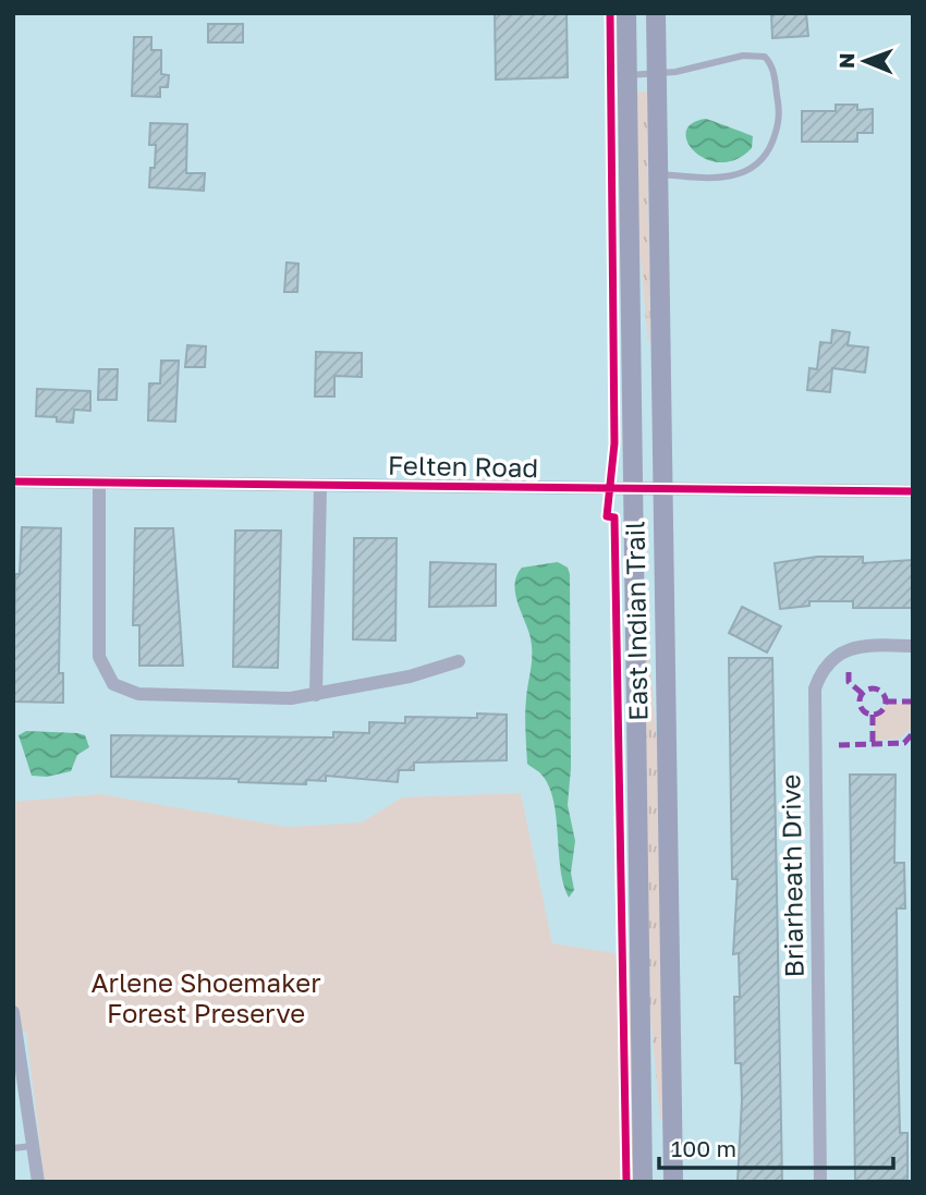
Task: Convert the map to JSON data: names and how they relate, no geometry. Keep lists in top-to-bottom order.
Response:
{
  "streets": {
    "main road": ["East Indian Trail"],
    "street": ["Felten Road", "Briarheath Drive"]
  },
  "crossings": [
    ["Felten Road", "East Indian Trail"]
  ],
  "parks": ["Arlene Shoemaker Forest Preserve"],
  "scale_bar": "100 m",
  "north": "left"
}
